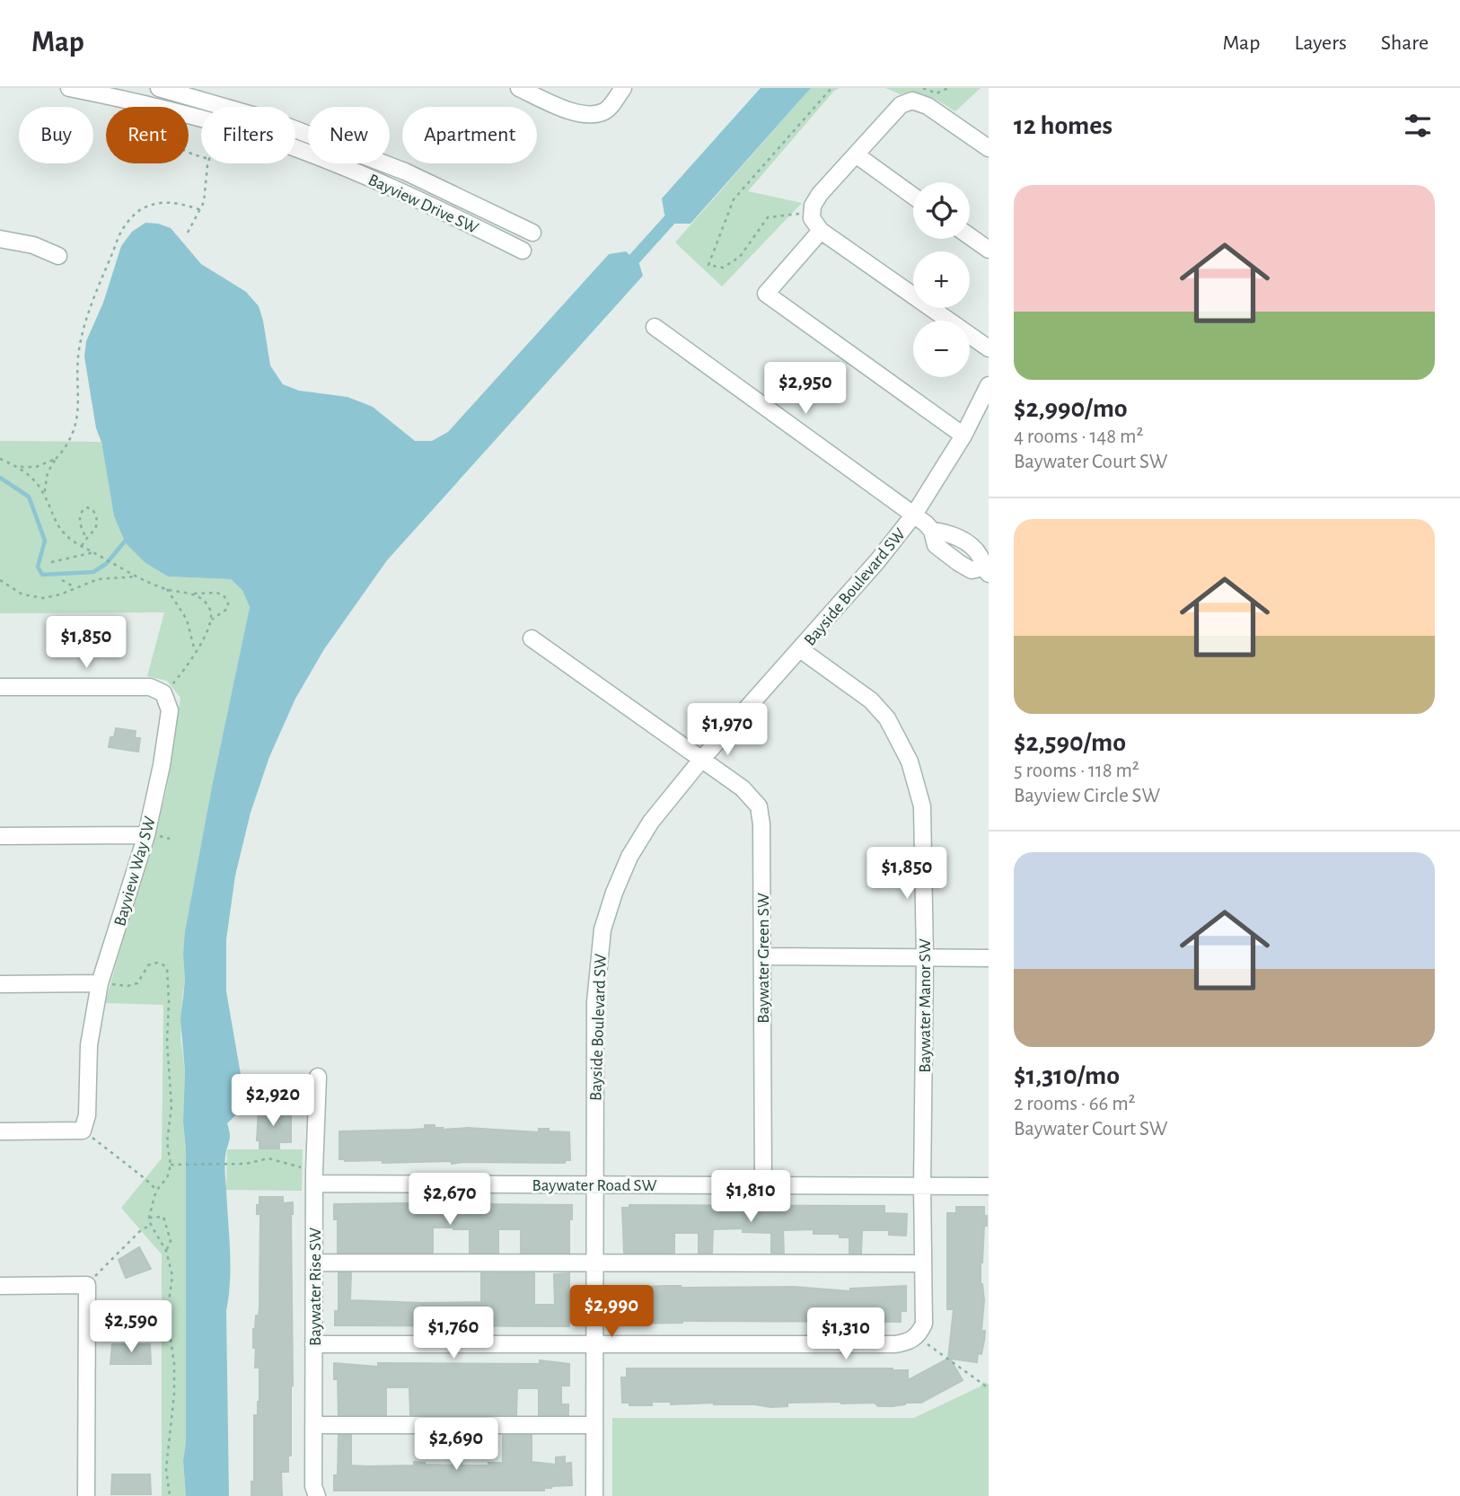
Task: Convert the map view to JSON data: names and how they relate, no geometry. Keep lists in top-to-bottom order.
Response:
{
  "streets": {
    "street": [
      "Bayview Drive SW",
      "Bayside Boulevard SW",
      "Bayview Way SW",
      "Baywater Green SW",
      "Baywater Manor SW",
      "Baywater Road SW",
      "Baywater Rise SW"
    ]
  },
  "crossings": [
    ["Bayside Boulevard SW", "Baywater Green SW"],
    ["Bayside Boulevard SW", "Baywater Manor SW"],
    ["Bayside Boulevard SW", "Baywater Road SW"],
    ["Baywater Green SW", "Baywater Road SW"],
    ["Baywater Manor SW", "Baywater Road SW"],
    ["Baywater Road SW", "Baywater Rise SW"]
  ],
  "page": {
    "header": "Map",
    "nav": ["Map", "Layers", "Share"],
    "heading": "12 homes",
    "chip": [
      "Buy",
      "Rent",
      "Filters",
      "New",
      "Apartment"
    ],
    "list": [
      {
        "name": "$2,990/mo",
        "note": "4 rooms · 148 m² · Baywater Court SW"
      },
      {
        "name": "$2,590/mo",
        "note": "5 rooms · 118 m² · Bayview Circle SW"
      },
      {
        "name": "$1,310/mo",
        "note": "2 rooms · 66 m² · Baywater Court SW"
      }
    ],
    "map_buttons": ["+", "−"],
    "price": [
      "$2,950",
      "$1,850",
      "$1,970",
      "$1,850",
      "$2,920",
      "$1,810",
      "$2,670",
      "$2,990",
      "$2,590",
      "$1,760",
      "$1,310",
      "$2,690"
    ]
  }
}
